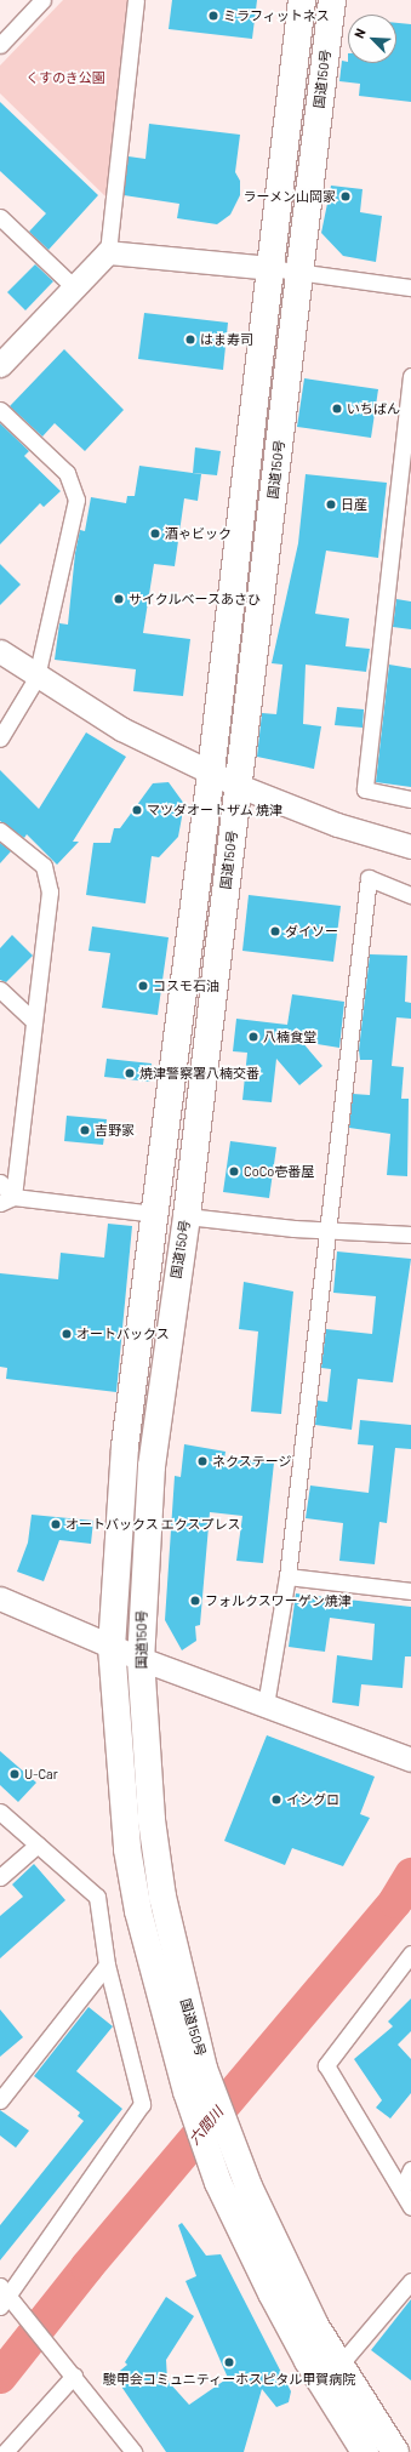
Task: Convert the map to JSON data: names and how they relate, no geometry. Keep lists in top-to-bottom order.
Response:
{
  "streets": {
    "highway": ["国道150号"]
  },
  "water": ["六間川"],
  "parks": ["くすのき公園"],
  "places": [
    "ミラフィットネス",
    "ラーメン山岡家",
    "はま寿司",
    "いちばん",
    "日産",
    "酒ゃビック",
    "サイクルベースあさひ",
    "マツダオートザム 焼津",
    "ダイソー",
    "コスモ石油",
    "八楠食堂",
    "焼津警察署八楠交番",
    "吉野家",
    "CoCo壱番屋",
    "オートバックス",
    "ネクステージ",
    "オートバックス エクスプレス",
    "フォルクスワーゲン焼津",
    "U-Car",
    "イシグロ",
    "駿甲会コミュニティーホスピタル甲賀病院"
  ],
  "north": "top left"
}
